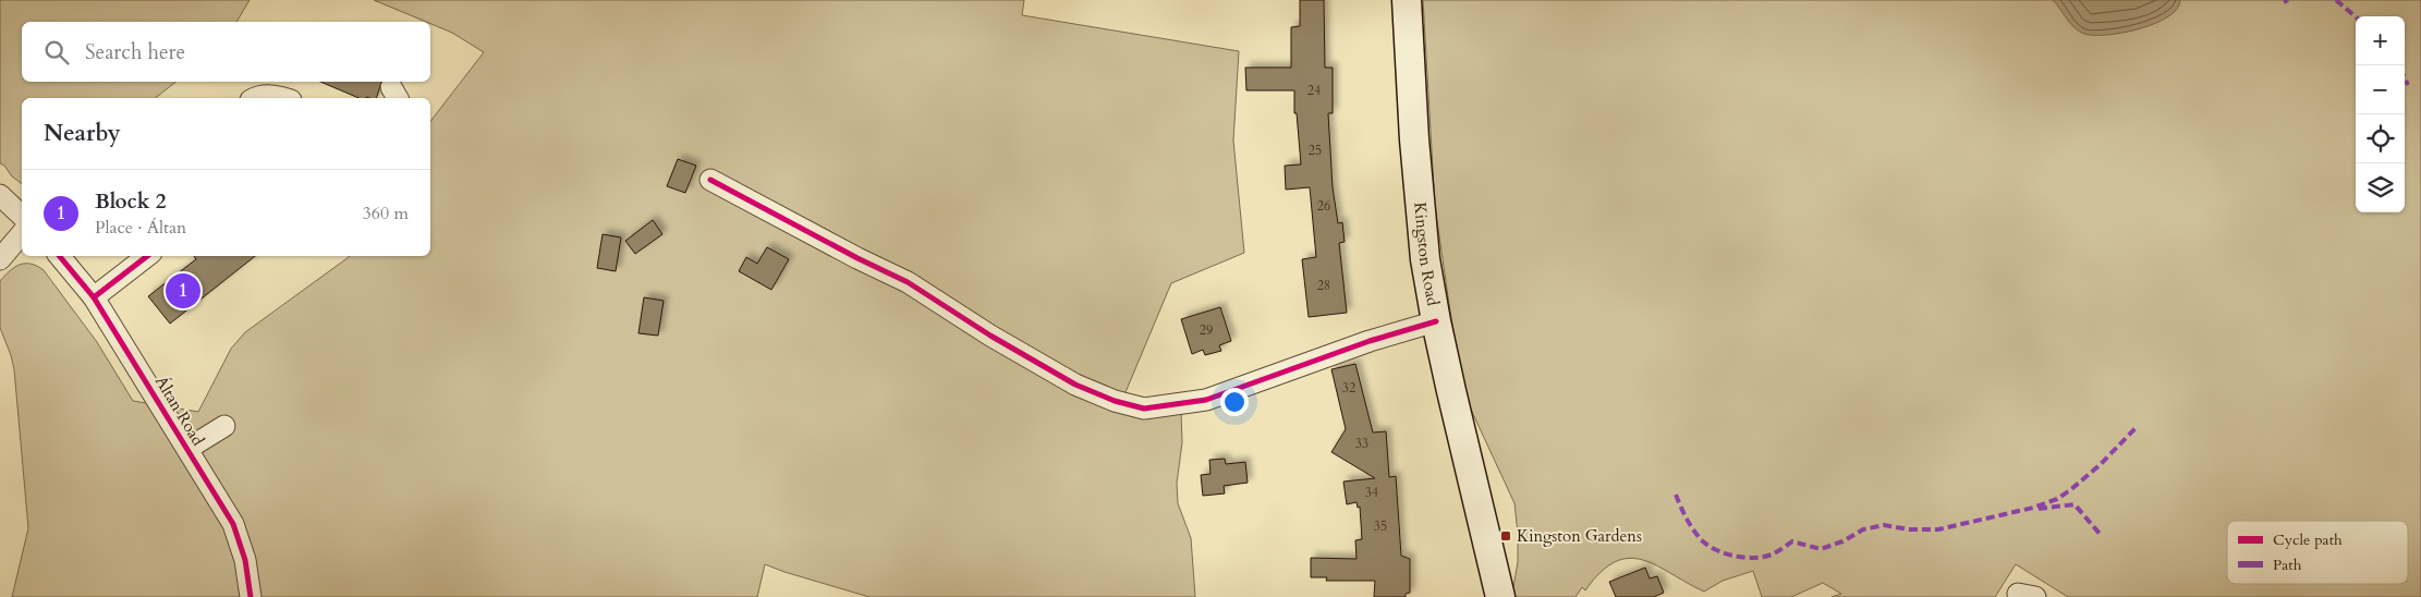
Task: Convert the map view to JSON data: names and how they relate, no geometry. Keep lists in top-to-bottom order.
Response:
{
  "streets": {
    "main road": ["Kingston Road"],
    "street": ["Áltan Road"]
  },
  "places": {
    "transit": ["Kingston Gardens"]
  },
  "house_numbers": [
    "24",
    "25",
    "26",
    "28",
    "29",
    "32",
    "33",
    "34",
    "35"
  ],
  "legend": ["Cycle path", "Path"],
  "page": {
    "map_buttons": ["+", "−"],
    "search": "Search here",
    "heading": "Nearby",
    "list": [
      {
        "mark": "1",
        "name": "Block 2",
        "note": "Place · Áltan",
        "value": "360 m"
      }
    ],
    "pins": "1"
  }
}
